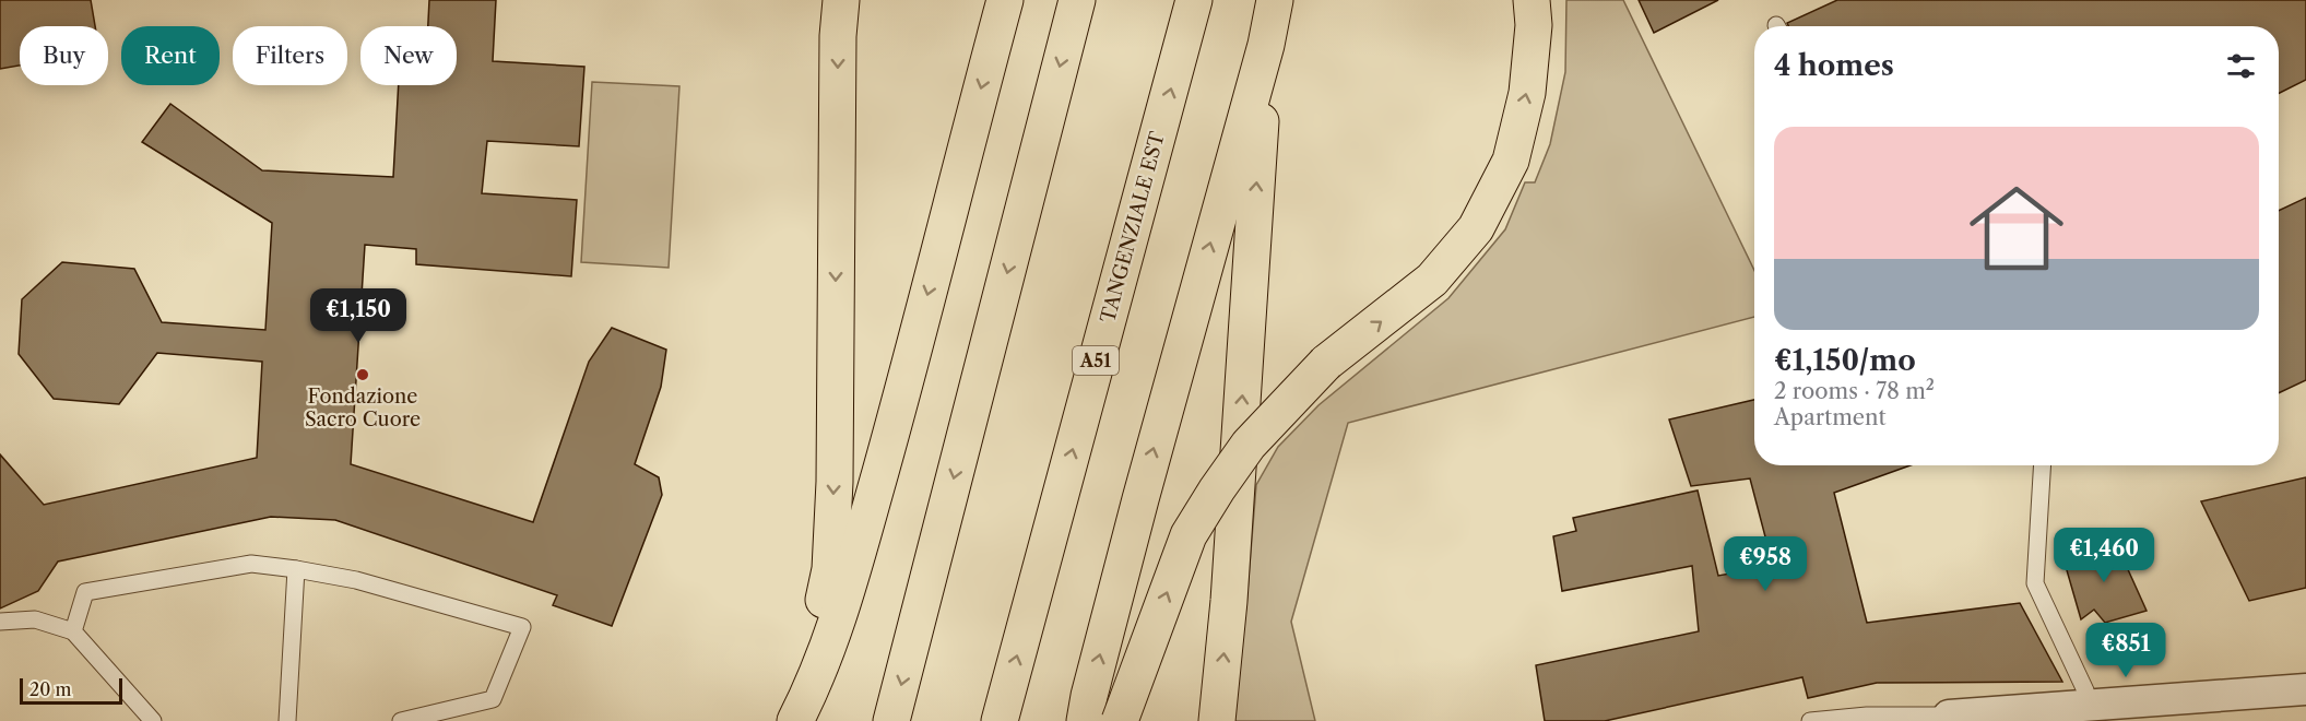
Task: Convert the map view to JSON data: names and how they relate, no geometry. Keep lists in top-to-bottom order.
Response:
{
  "streets": {
    "highway": ["TANGENZIALE EST", "A51"]
  },
  "places": ["Fondazione Sacro Cuore"],
  "scale_bar": "20 m",
  "page": {
    "chip": [
      "Buy",
      "Rent",
      "Filters",
      "New"
    ],
    "heading": "4 homes",
    "list": [
      {
        "name": "€1,150/mo",
        "note": "2 rooms · 78 m² · Apartment"
      }
    ],
    "price": [
      "€1,150",
      "€1,460",
      "€958",
      "€851"
    ],
    "scale": "20 m"
  }
}
